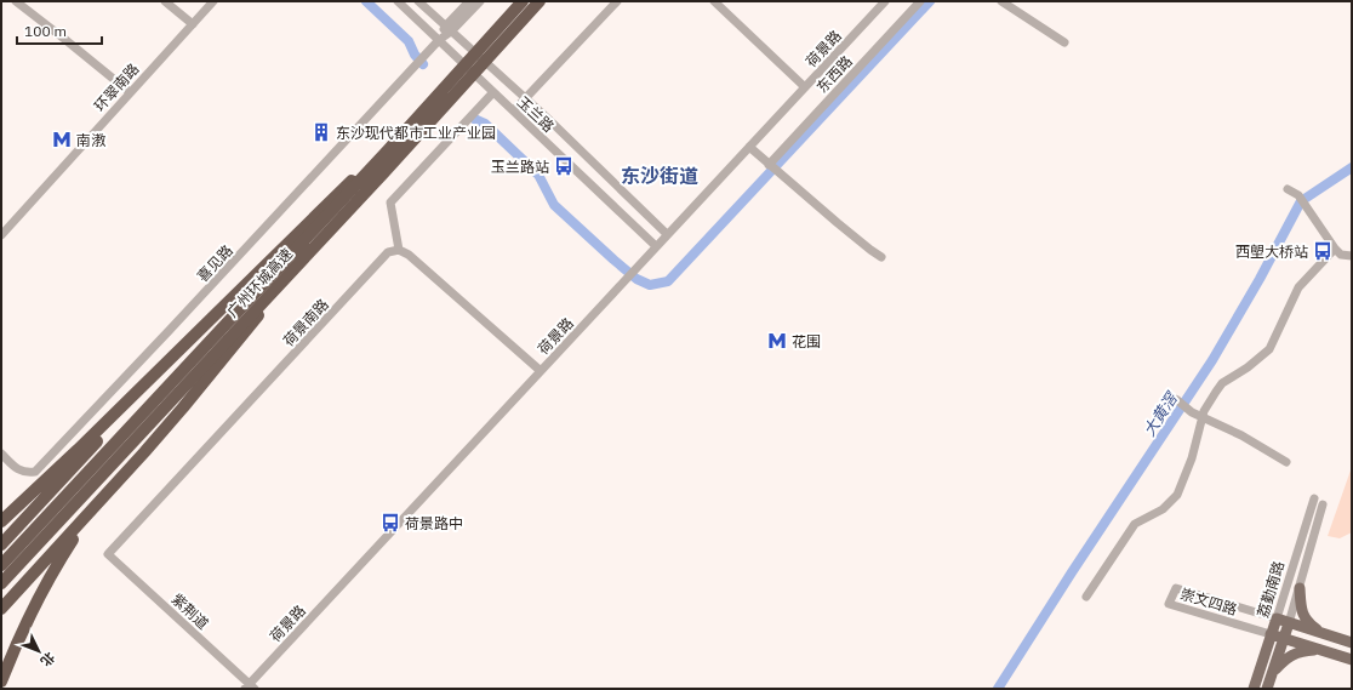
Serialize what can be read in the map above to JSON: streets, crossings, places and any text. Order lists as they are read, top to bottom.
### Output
{
  "streets": {
    "highway": ["广州环城高速"],
    "main road": ["荔勤南路", "崇文四路"],
    "street": [
      "荷景路",
      "东西路",
      "环翠南路",
      "玉兰路",
      "喜见路",
      "荷景南路",
      "紫荆道"
    ]
  },
  "crossings": [
    ["荷景路", "玉兰路"],
    ["荷景路", "紫荆道"],
    ["玉兰路", "喜见路"],
    ["荷景南路", "紫荆道"],
    ["荔勤南路", "崇文四路"]
  ],
  "districts": ["东沙街道"],
  "water": ["大黄滘"],
  "places": {
    "building": ["东沙现代都市工业产业园"],
    "metro station": ["南漖", "花围"],
    "bus stop": ["玉兰路站", "西塱大桥站", "荷景路中"]
  },
  "scale_bar": "100 m",
  "north": "bottom right"
}
